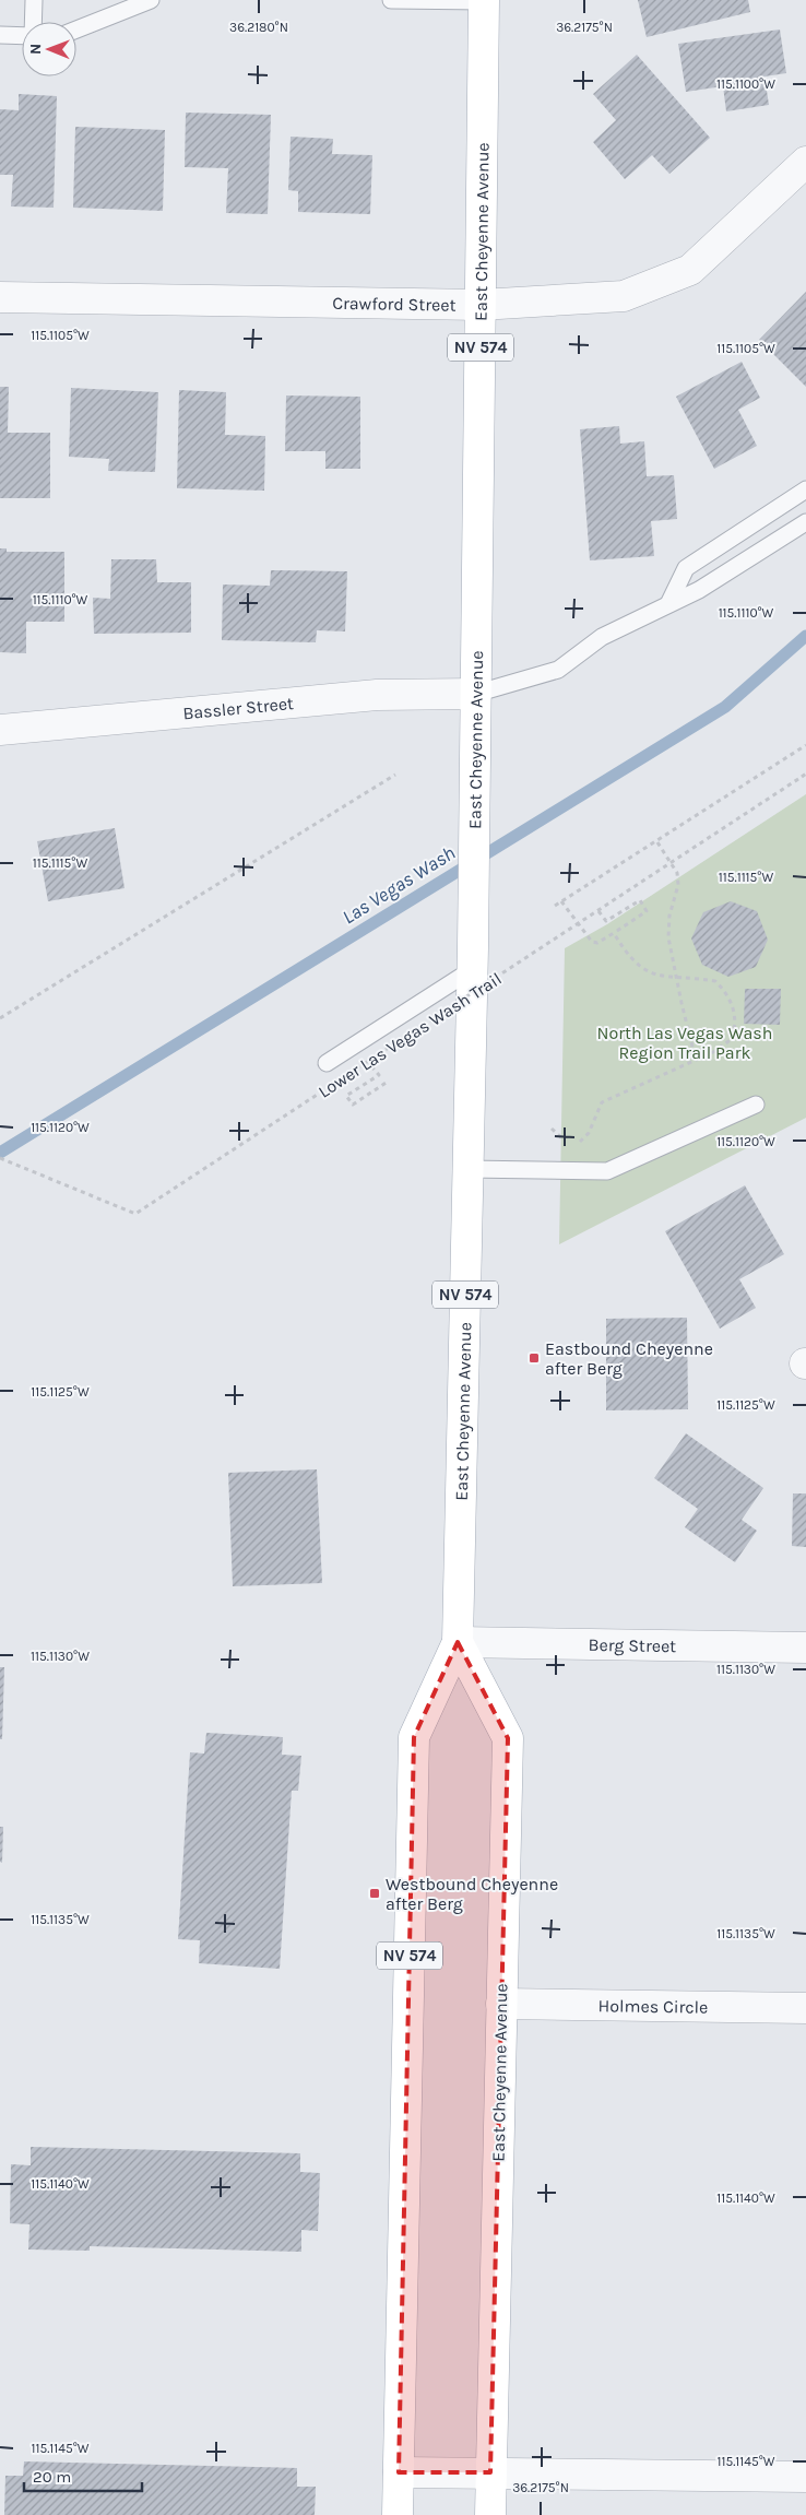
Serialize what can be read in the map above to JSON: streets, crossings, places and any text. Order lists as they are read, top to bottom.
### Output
{
  "streets": {
    "main road": ["East Cheyenne Avenue", "NV 574"],
    "street": [
      "Crawford Street",
      "Bassler Street",
      "Berg Street",
      "Holmes Circle"
    ],
    "path": ["Lower Las Vegas Wash Trail"]
  },
  "crossings": [
    ["East Cheyenne Avenue", "Crawford Street"],
    ["East Cheyenne Avenue", "Bassler Street"],
    ["East Cheyenne Avenue", "Berg Street"],
    ["East Cheyenne Avenue", "Holmes Circle"]
  ],
  "water": ["Las Vegas Wash"],
  "parks": ["North Las Vegas Wash Region Trail Park"],
  "places": {
    "transit": ["Eastbound Cheyenne after Berg", "Westbound Cheyenne after Berg"]
  },
  "scale_bar": "20 m",
  "north": "left",
  "coordinates": [
    "36.2180°N",
    "36.2175°N",
    "115.1100°W",
    "115.1105°W",
    "115.1110°W",
    "115.1115°W",
    "115.1120°W",
    "115.1125°W",
    "115.1130°W",
    "115.1135°W",
    "115.1140°W",
    "115.1145°W"
  ]
}
